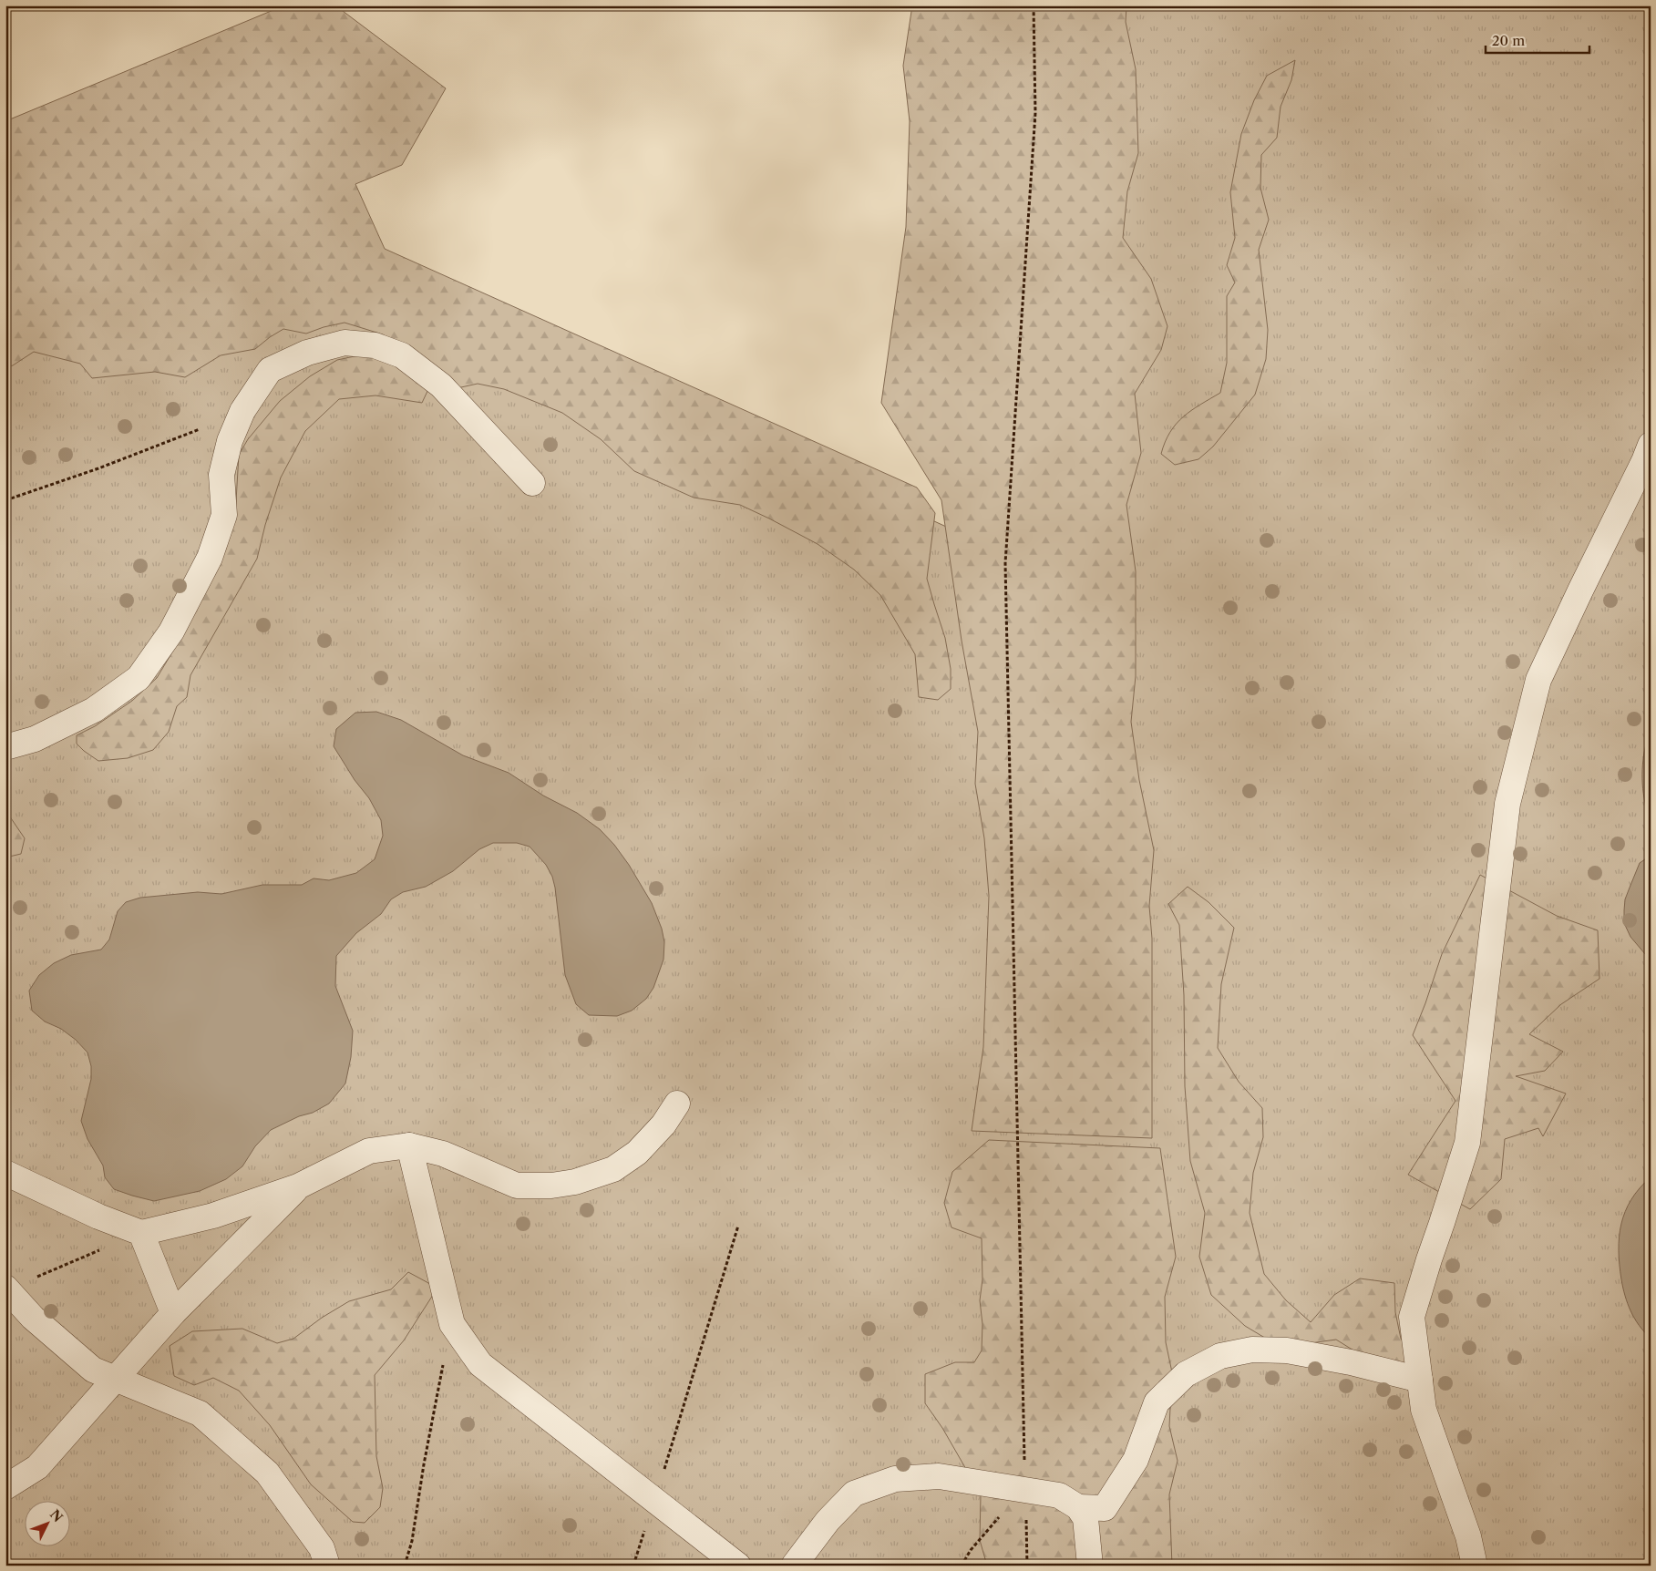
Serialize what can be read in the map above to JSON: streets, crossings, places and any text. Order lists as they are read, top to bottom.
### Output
{
  "scale_bar": "20 m",
  "north": "top right"
}
